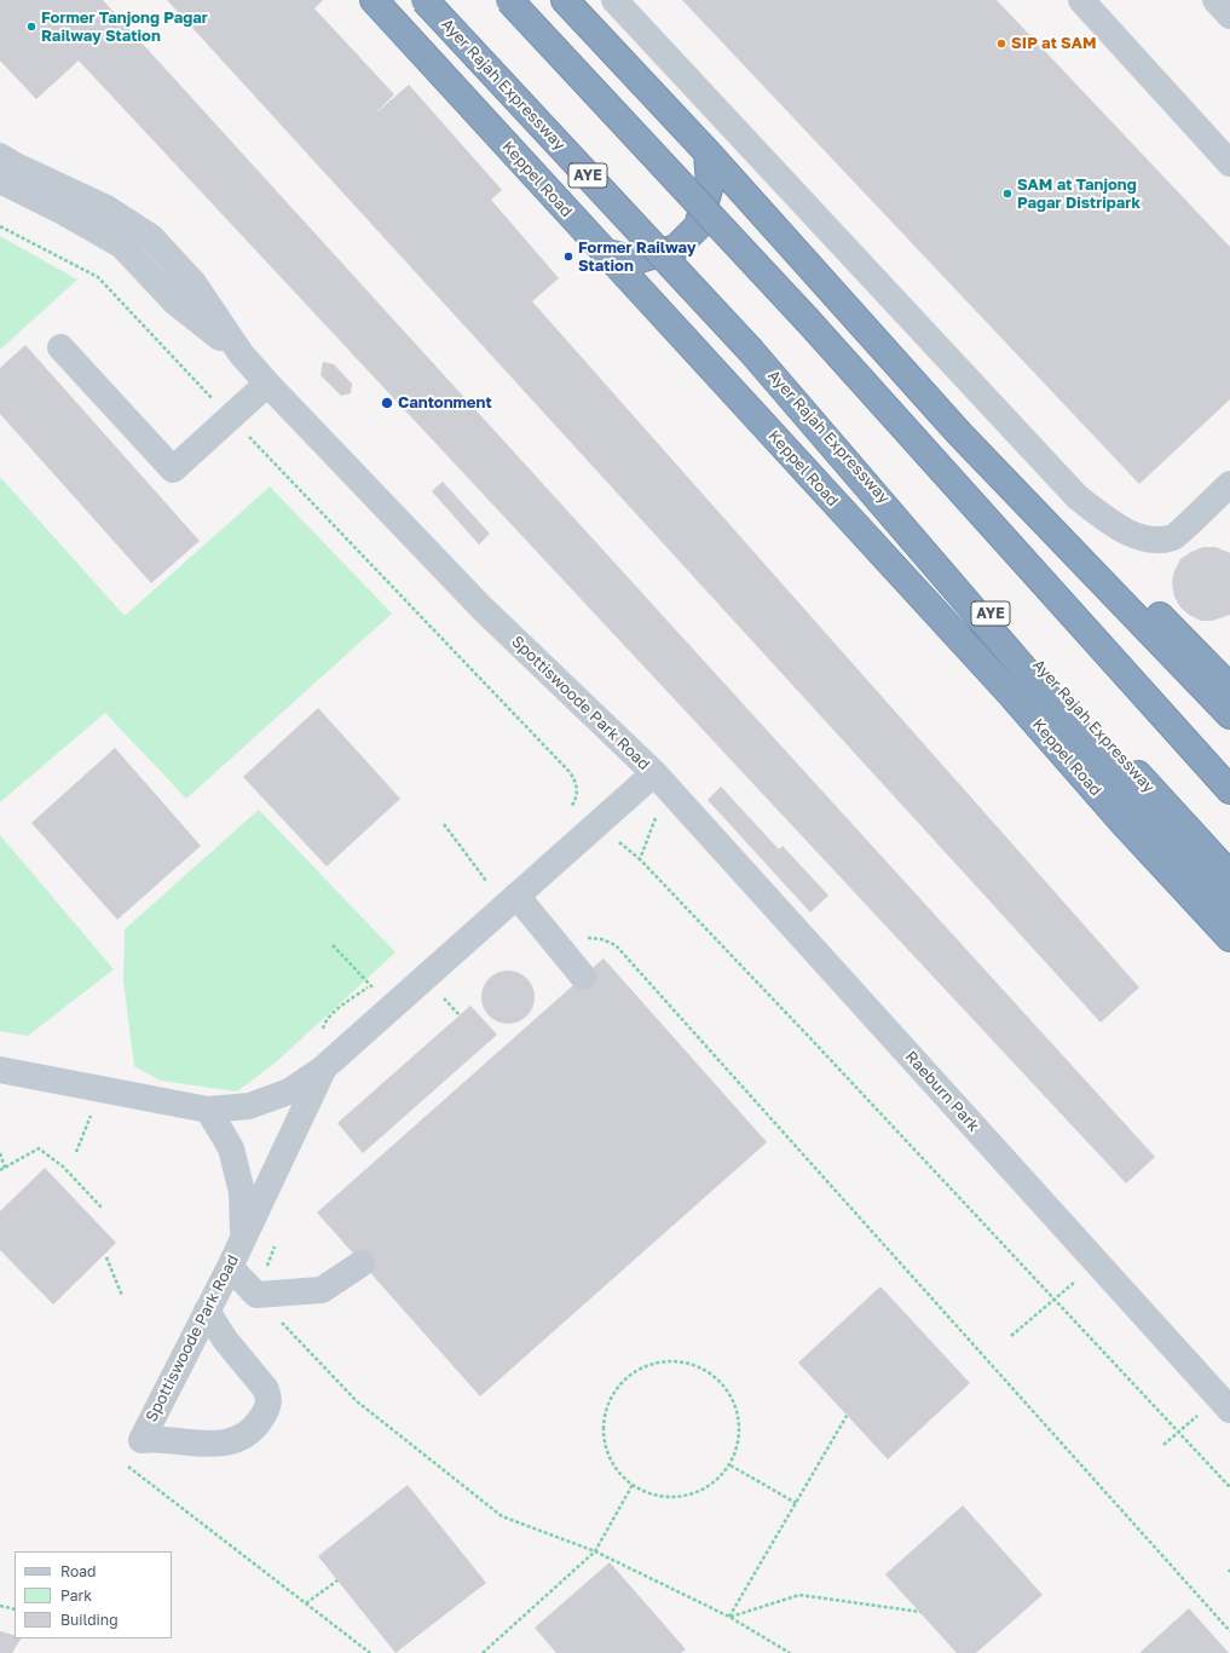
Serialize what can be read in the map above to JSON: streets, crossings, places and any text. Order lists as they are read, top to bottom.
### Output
{
  "streets": {
    "highway": ["Ayer Rajah Expressway", "AYE", "Keppel Road"],
    "street": ["Spottiswoode Park Road", "Raeburn Park"]
  },
  "crossings": [
    ["Spottiswoode Park Road", "Raeburn Park"]
  ],
  "places": [
    "Former Tanjong Pagar Railway Station",
    "SIP at SAM",
    "SAM at Tanjong Pagar Distripark",
    "Former Railway Station",
    "Cantonment"
  ],
  "legend": ["Road", "Park", "Building"]
}
